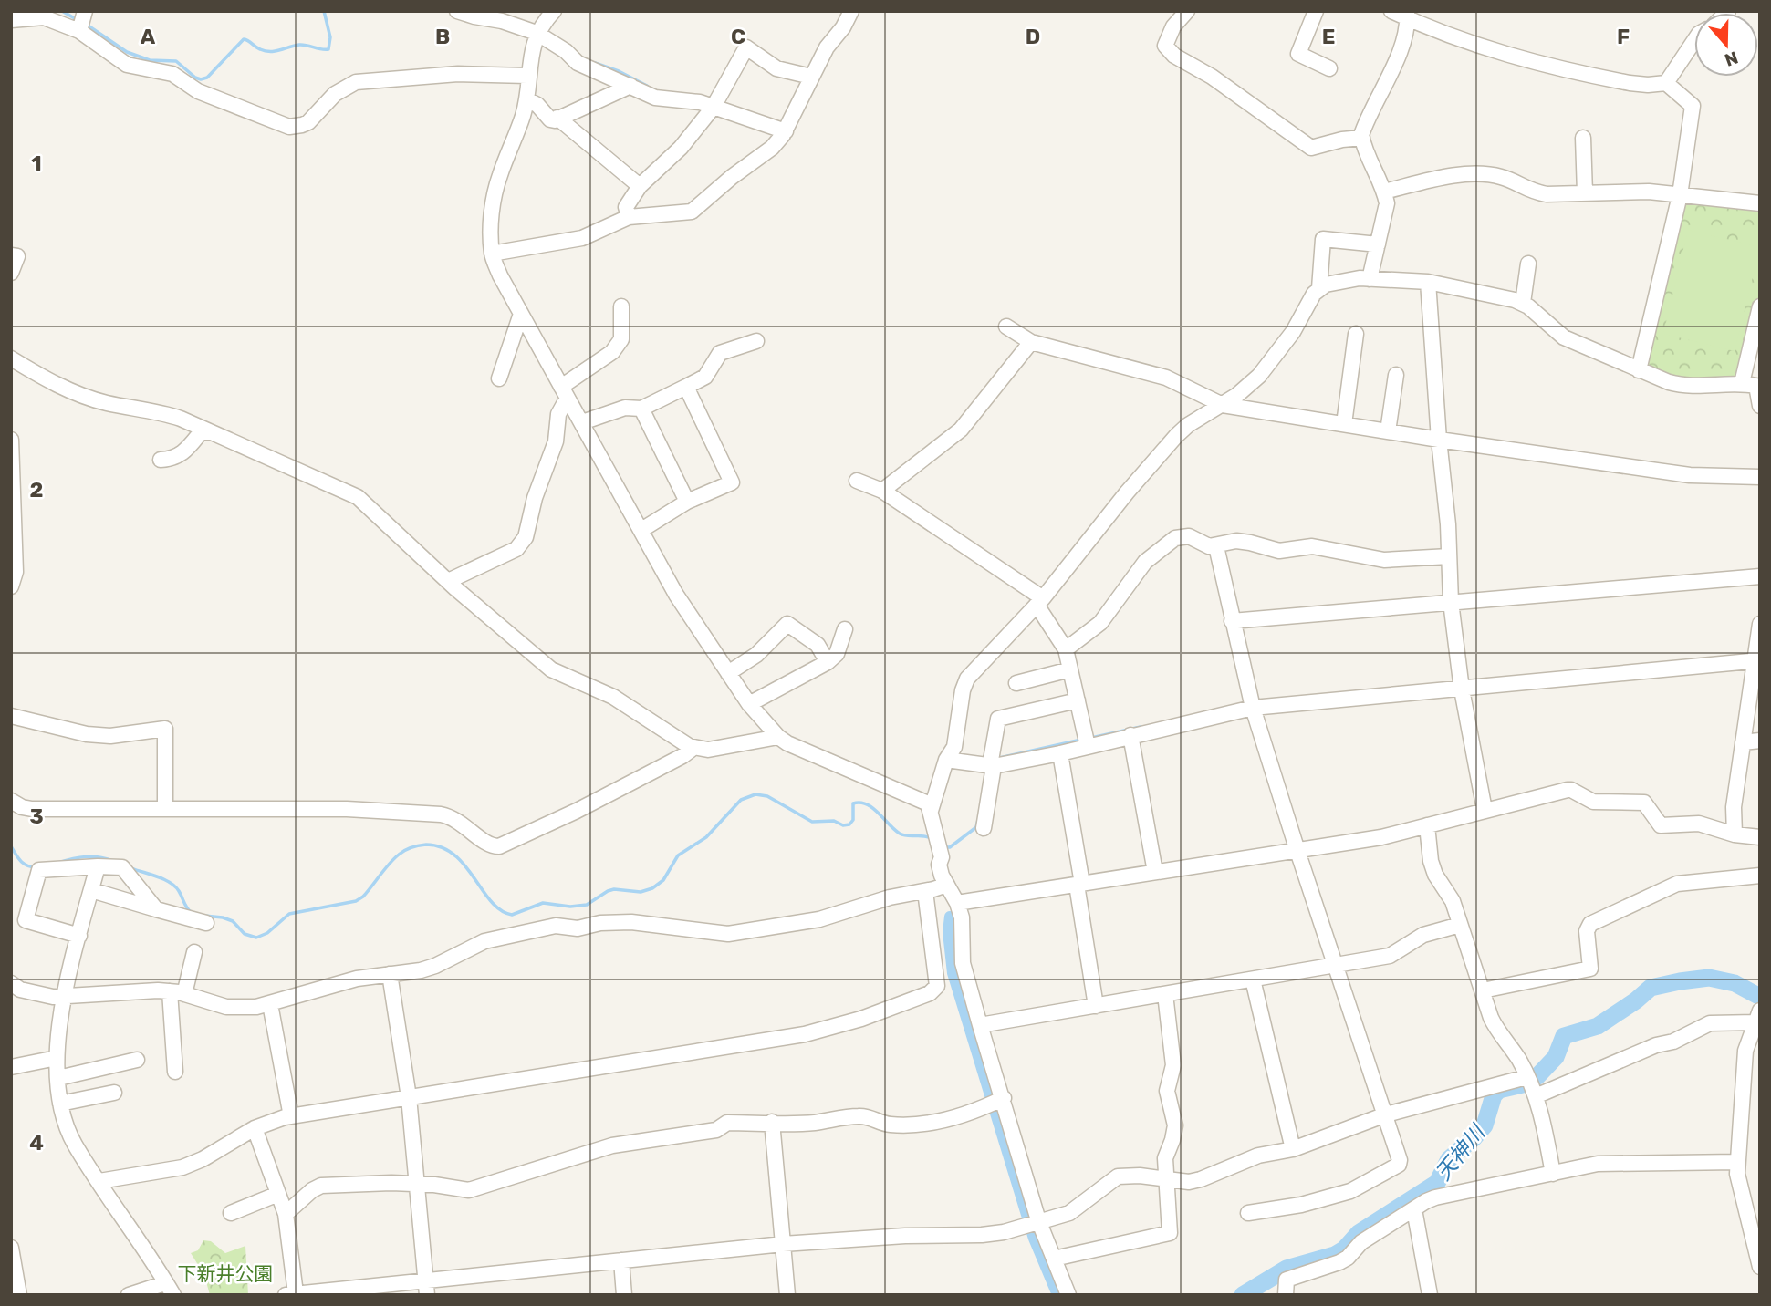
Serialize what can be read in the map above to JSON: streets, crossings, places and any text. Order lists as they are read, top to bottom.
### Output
{
  "water": ["天神川"],
  "parks": ["下新井公園"],
  "north": "bottom",
  "grid": {
    "columns": [
      "A",
      "B",
      "C",
      "D",
      "E",
      "F"
    ],
    "rows": [
      "1",
      "2",
      "3",
      "4"
    ]
  }
}
